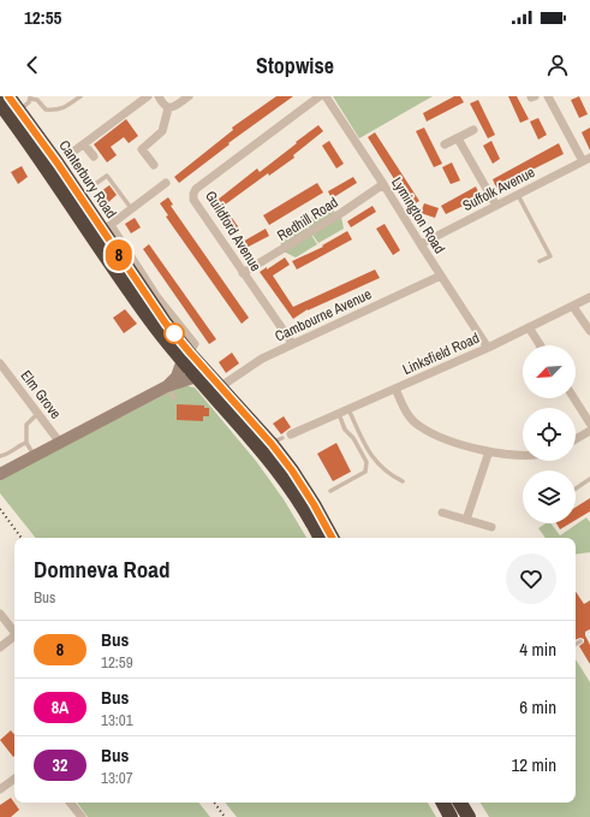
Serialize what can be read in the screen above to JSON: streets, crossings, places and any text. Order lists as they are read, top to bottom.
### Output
{
  "streets": {
    "highway": ["Canterbury Road"],
    "street": [
      "Suffolk Avenue",
      "Lymington Road",
      "Redhill Road",
      "Guildford Avenue",
      "Cambourne Avenue",
      "Linksfield Road",
      "Elm Grove"
    ]
  },
  "crossings": [
    ["Canterbury Road", "Cambourne Avenue"],
    ["Canterbury Road", "Linksfield Road"],
    ["Suffolk Avenue", "Lymington Road"],
    ["Lymington Road", "Redhill Road"],
    ["Lymington Road", "Cambourne Avenue"],
    ["Lymington Road", "Linksfield Road"],
    ["Redhill Road", "Guildford Avenue"],
    ["Guildford Avenue", "Cambourne Avenue"]
  ],
  "lines": ["bus line 8"],
  "north": "bottom left",
  "page": {
    "status": "12:55",
    "header": "Stopwise",
    "on_map": "8",
    "heading": ["Domneva Road", "Bus"],
    "list": [
      {
        "mark": "8",
        "name": "Bus",
        "note": "12:59",
        "value": "4 min"
      },
      {
        "mark": "8A",
        "name": "Bus",
        "note": "13:01",
        "value": "6 min"
      },
      {
        "mark": "32",
        "name": "Bus",
        "note": "13:07",
        "value": "12 min"
      }
    ]
  }
}
